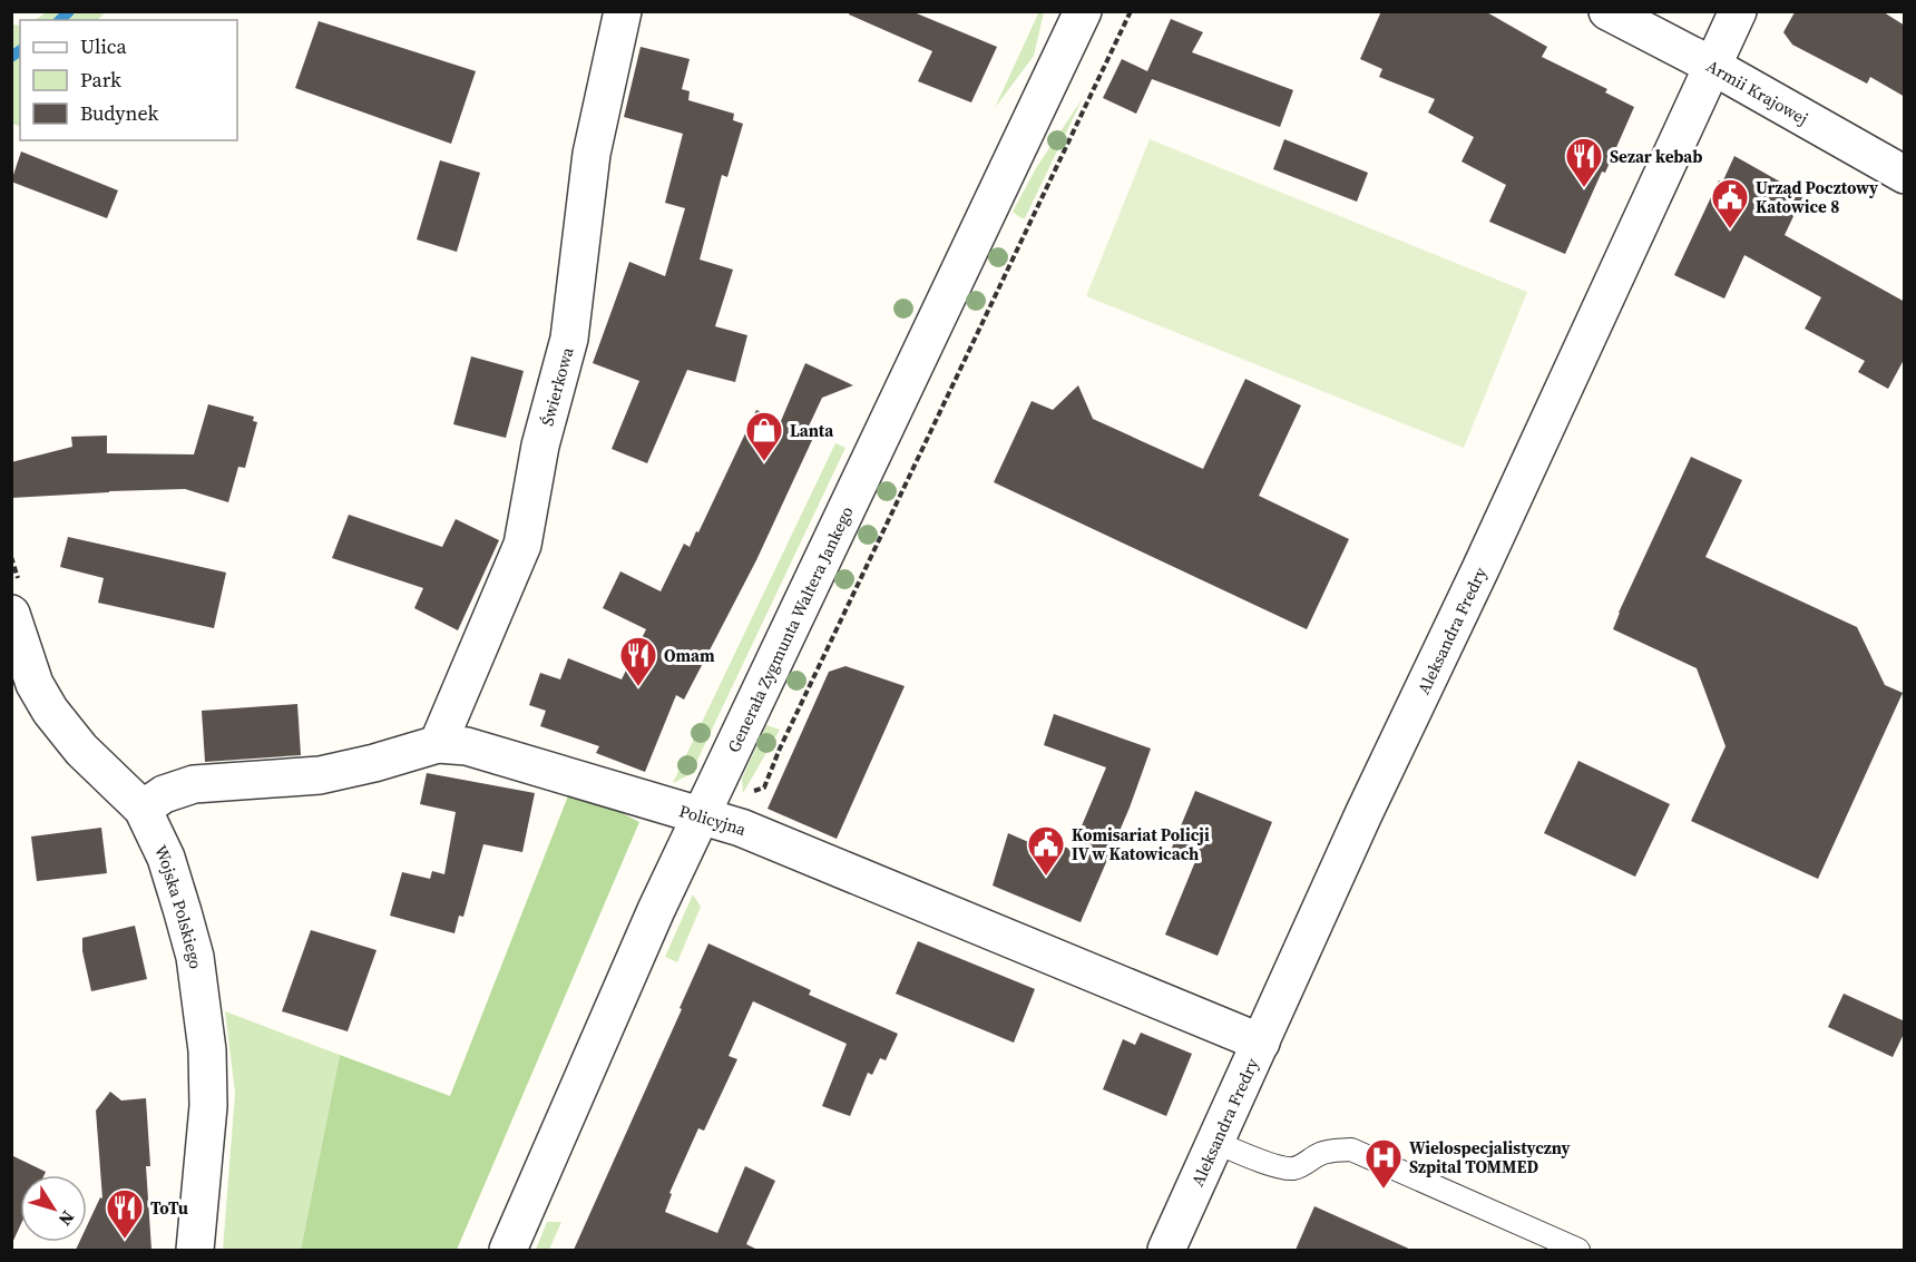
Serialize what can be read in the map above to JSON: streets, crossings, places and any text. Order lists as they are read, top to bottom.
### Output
{
  "streets": {
    "street": [
      "Armii Krajowej",
      "Świerkowa",
      "Generała Zygmunta Waltera Jankego",
      "Aleksandra Fredry",
      "Policyjna",
      "Wojska Polskiego"
    ]
  },
  "crossings": [
    ["Armii Krajowej", "Aleksandra Fredry"],
    ["Świerkowa", "Policyjna"],
    ["Generała Zygmunta Waltera Jankego", "Policyjna"],
    ["Aleksandra Fredry", "Policyjna"],
    ["Policyjna", "Wojska Polskiego"]
  ],
  "places": {
    "restaurant": ["Sezar kebab", "Omam", "ToTu"],
    "public building": ["Urząd Pocztowy Katowice 8", "Komisariat Policji IV w Katowicach"],
    "shop": ["Lanta"],
    "hospital": ["Wielospecjalistyczny Szpital TOMMED"]
  },
  "legend": ["Ulica", "Park", "Budynek"],
  "north": "bottom right"
}
